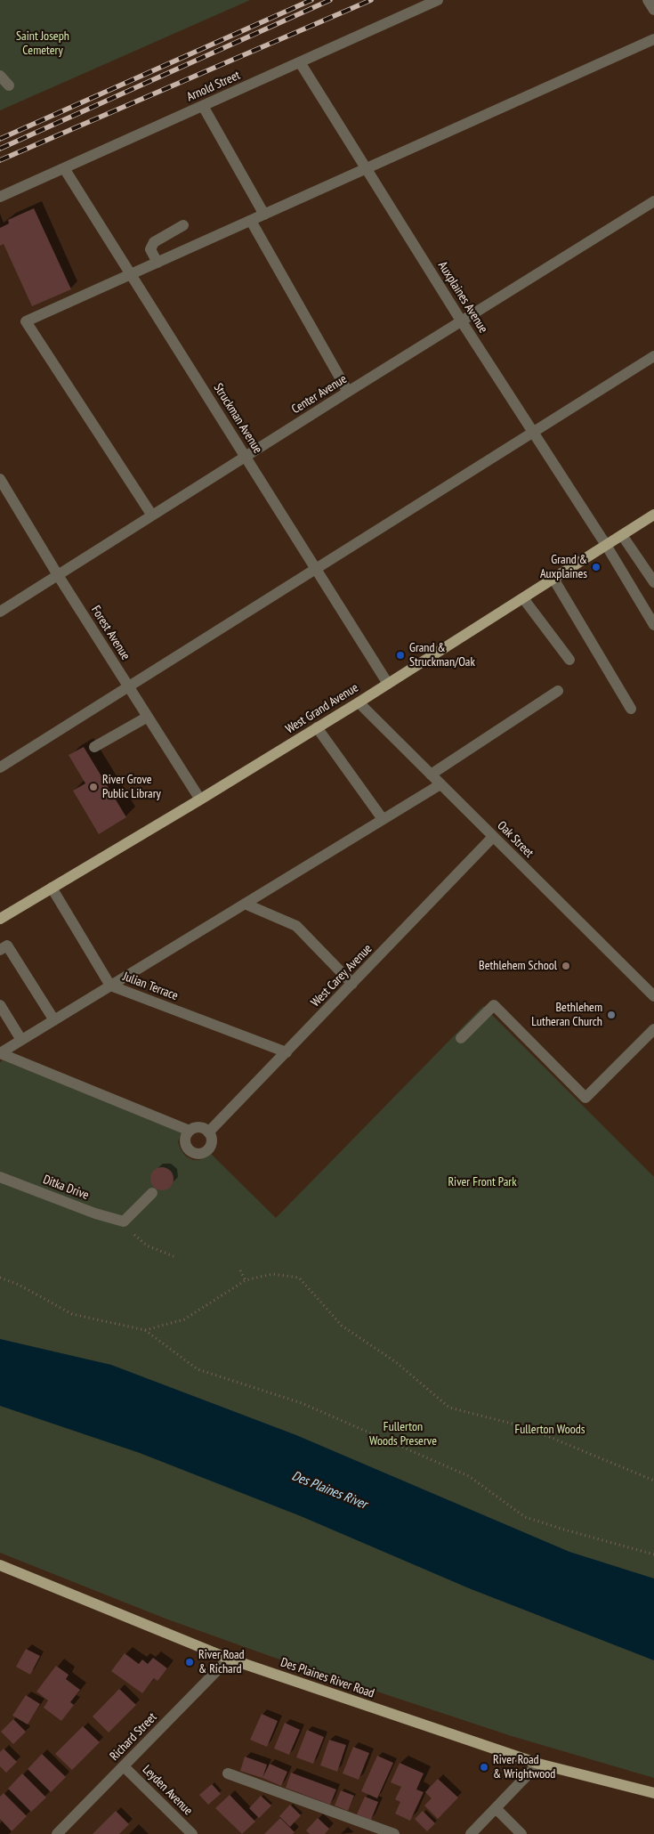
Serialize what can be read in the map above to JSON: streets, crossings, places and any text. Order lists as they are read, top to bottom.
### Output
{
  "streets": {
    "main road": ["West Grand Avenue", "Des Plaines River Road"],
    "street": [
      "Arnold Street",
      "Auxplaines Avenue",
      "Center Avenue",
      "Struckman Avenue",
      "Forest Avenue",
      "Oak Street",
      "West Carey Avenue",
      "Julian Terrace",
      "Ditka Drive",
      "Richard Street",
      "Leyden Avenue"
    ]
  },
  "crossings": [
    ["Arnold Street", "Auxplaines Avenue"],
    ["Arnold Street", "Struckman Avenue"],
    ["Auxplaines Avenue", "Center Avenue"],
    ["Auxplaines Avenue", "West Grand Avenue"],
    ["Center Avenue", "Struckman Avenue"],
    ["Center Avenue", "Forest Avenue"],
    ["Struckman Avenue", "West Grand Avenue"],
    ["Forest Avenue", "West Grand Avenue"],
    ["West Grand Avenue", "Oak Street"],
    ["West Grand Avenue", "Julian Terrace"],
    ["Oak Street", "West Carey Avenue"],
    ["West Carey Avenue", "Julian Terrace"],
    ["Des Plaines River Road", "Richard Street"],
    ["Richard Street", "Leyden Avenue"]
  ],
  "water": ["Des Plaines River"],
  "parks": [
    "Saint Joseph Cemetery",
    "River Front Park",
    "Fullerton Woods Preserve",
    "Fullerton Woods"
  ],
  "places": [
    "Grand & Auxplaines",
    "Grand & Struckman/Oak",
    "River Grove Public Library",
    "Bethlehem School",
    "Bethlehem Lutheran Church",
    "River Road & Richard",
    "River Road & Wrightwood"
  ]
}
